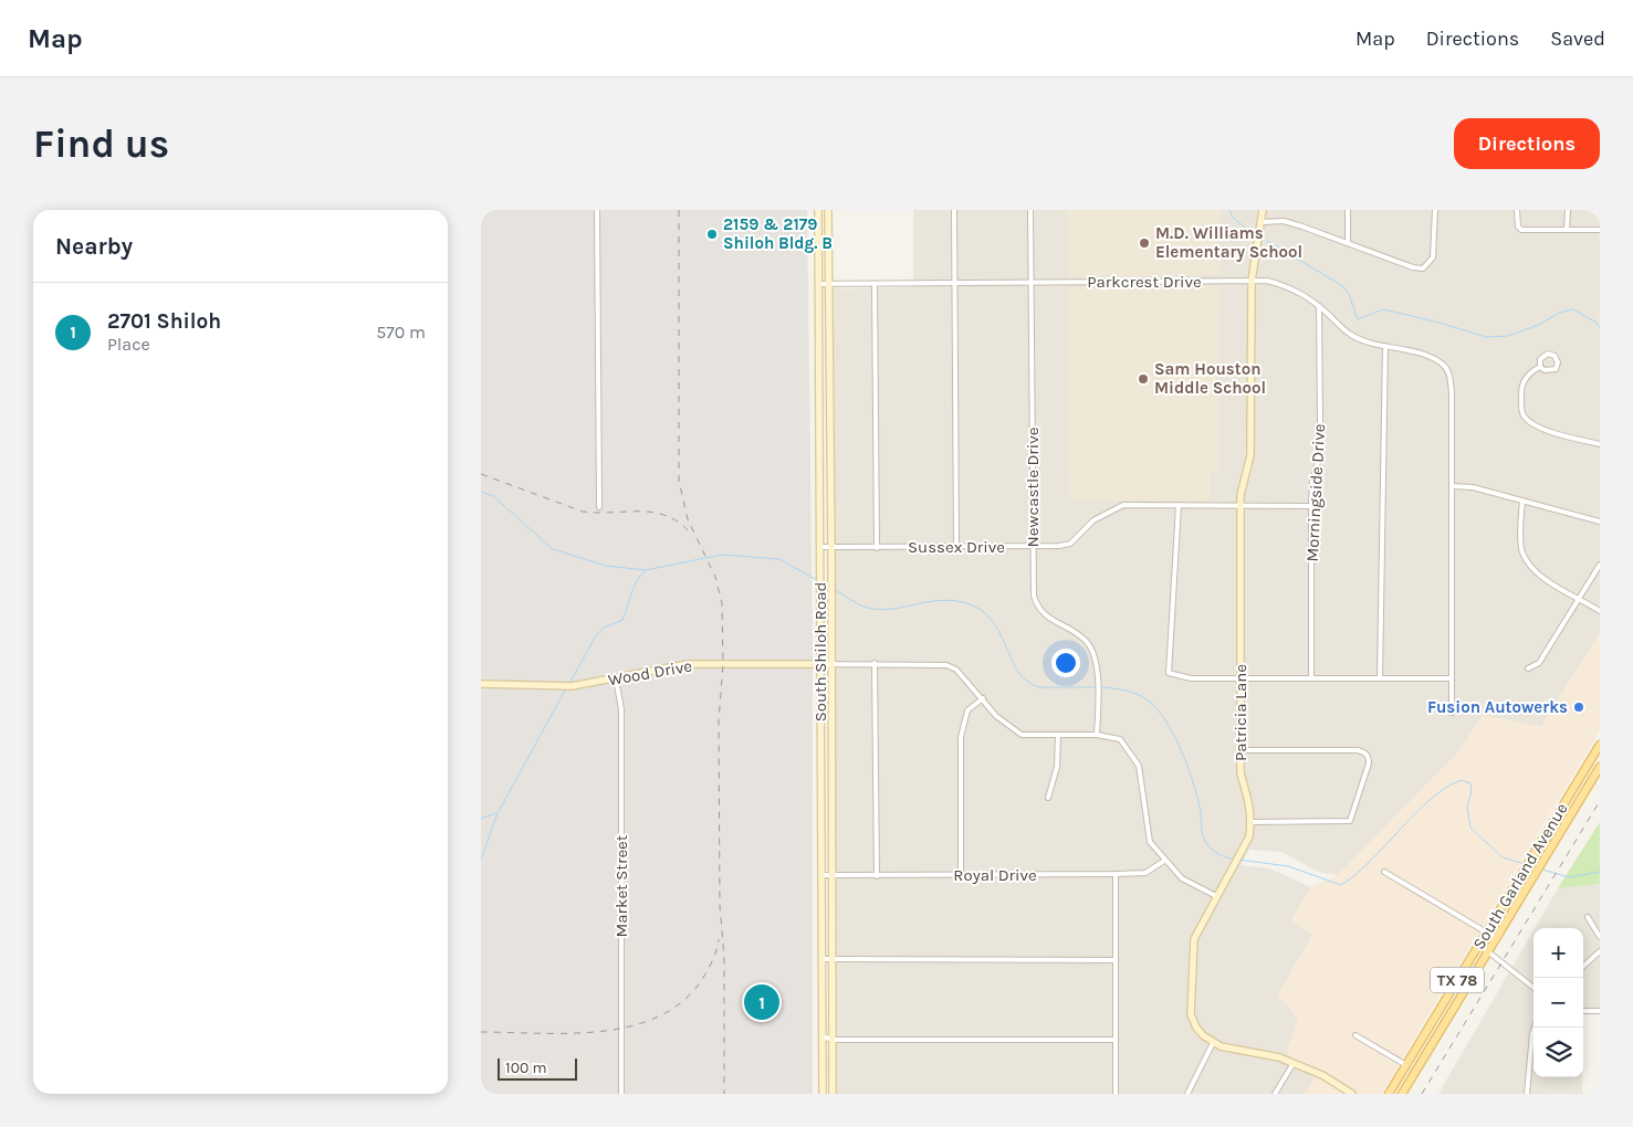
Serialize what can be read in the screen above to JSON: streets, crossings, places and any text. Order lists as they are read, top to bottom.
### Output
{
  "streets": {
    "main road": [
      "South Shiloh Road",
      "Wood Drive",
      "Patricia Lane",
      "South Garland Avenue",
      "TX 78"
    ],
    "street": [
      "Parkcrest Drive",
      "Newcastle Drive",
      "Morningside Drive",
      "Sussex Drive",
      "Royal Drive",
      "Market Street"
    ]
  },
  "crossings": [
    ["Parkcrest Drive", "Newcastle Drive"],
    ["Parkcrest Drive", "Morningside Drive"],
    ["Parkcrest Drive", "South Shiloh Road"],
    ["Parkcrest Drive", "Patricia Lane"],
    ["Newcastle Drive", "Sussex Drive"],
    ["Morningside Drive", "Sussex Drive"],
    ["Sussex Drive", "South Shiloh Road"],
    ["Sussex Drive", "Patricia Lane"],
    ["South Shiloh Road", "Wood Drive"],
    ["South Shiloh Road", "Royal Drive"],
    ["Wood Drive", "Market Street"]
  ],
  "places": [
    "2159 & 2179 Shiloh Bldg. B",
    "M.D. Williams Elementary School",
    "Sam Houston Middle School",
    "Fusion Autowerks"
  ],
  "scale_bar": "100 m",
  "page": {
    "header": "Map",
    "nav": ["Map", "Directions", "Saved"],
    "buttons": "Directions",
    "title": "Find us",
    "heading": "Nearby",
    "list": [
      {
        "mark": "1",
        "name": "2701 Shiloh",
        "note": "Place",
        "value": "570 m"
      }
    ],
    "map_buttons": ["+", "−"],
    "pins": "1",
    "scale": "100 m"
  }
}
